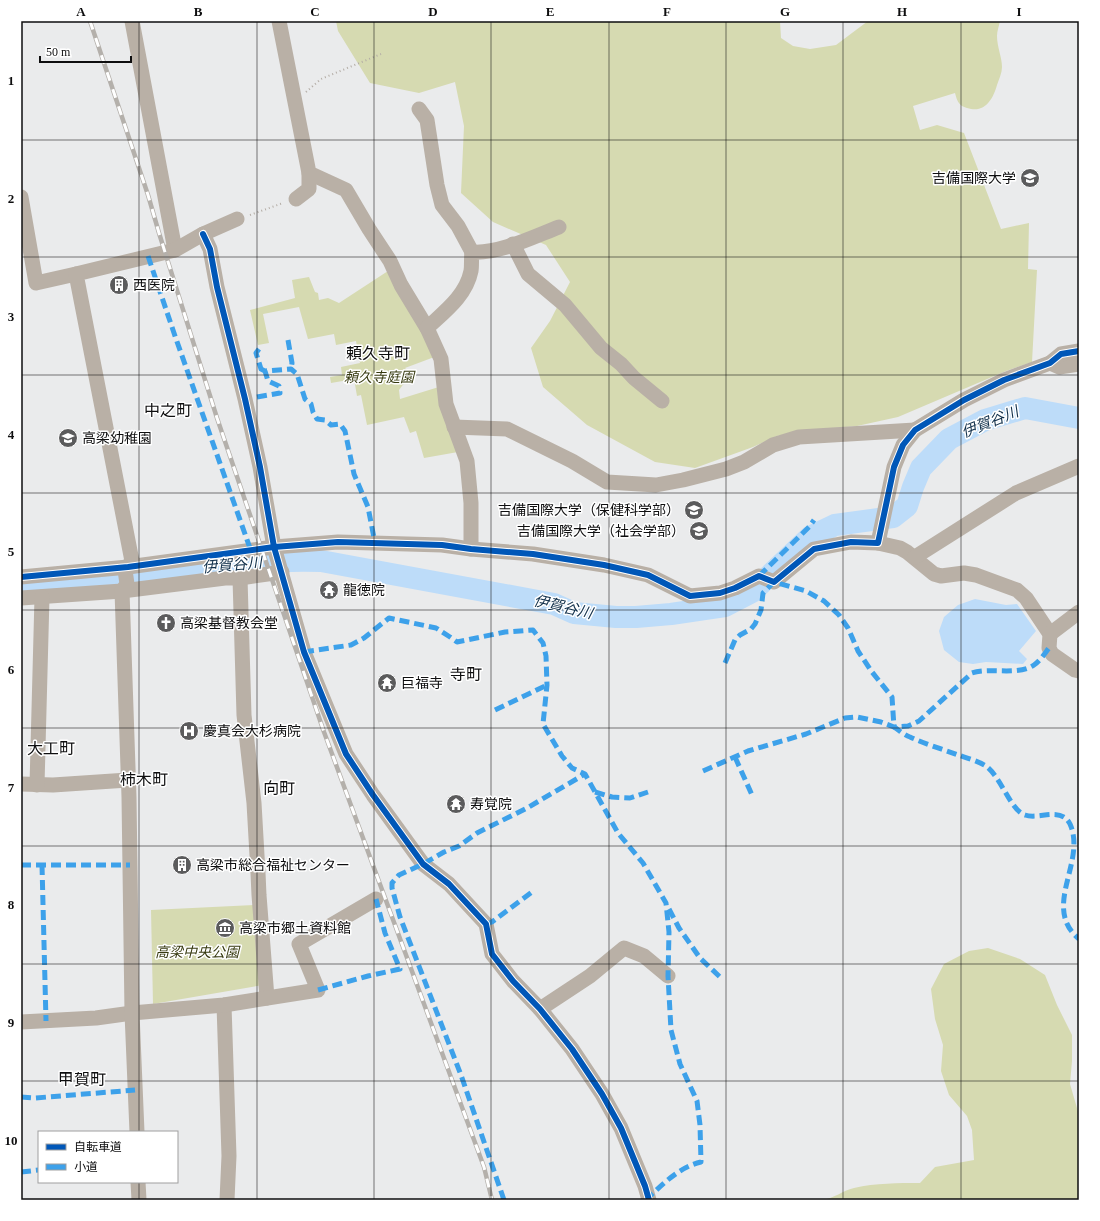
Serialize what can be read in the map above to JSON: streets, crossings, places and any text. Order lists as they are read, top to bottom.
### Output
{
  "districts": [
    "頼久寺町",
    "中之町",
    "寺町",
    "大工町",
    "柿木町",
    "向町",
    "甲賀町"
  ],
  "water": ["伊賀谷川"],
  "parks": ["頼久寺庭園", "高梁中央公園"],
  "places": {
    "school or university": [
      "吉備国際大学",
      "高梁幼稚園",
      "吉備国際大学（保健科学部）",
      "吉備国際大学（社会学部）"
    ],
    "building": ["西医院", "高梁市総合福祉センター"],
    "temple": ["龍徳院", "巨福寺", "寿覚院"],
    "church": ["高梁基督教会堂"],
    "hospital": ["慶真会大杉病院"],
    "museum": ["高梁市郷土資料館"]
  },
  "legend": ["自転車道", "小道"],
  "scale_bar": "50 m",
  "grid": {
    "columns": [
      "A",
      "B",
      "C",
      "D",
      "E",
      "F",
      "G",
      "H",
      "I"
    ],
    "rows": [
      "1",
      "2",
      "3",
      "4",
      "5",
      "6",
      "7",
      "8",
      "9",
      "10"
    ]
  }
}
